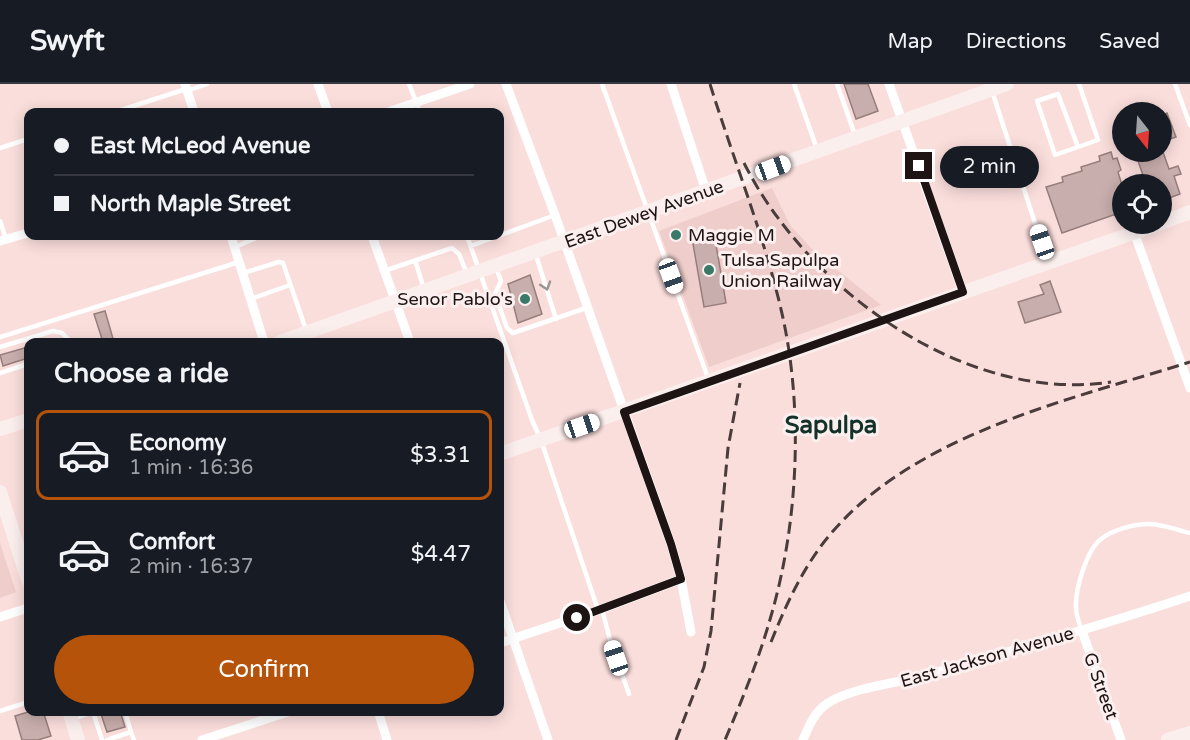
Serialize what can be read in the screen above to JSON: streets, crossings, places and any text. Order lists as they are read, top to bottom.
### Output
{
  "streets": {
    "main road": ["East Dewey Avenue"],
    "street": ["East Jackson Avenue", "G Street"]
  },
  "crossings": [
    ["East Jackson Avenue", "G Street"]
  ],
  "districts": ["Sapulpa"],
  "places": ["Maggie M", "Tulsa Sapulpa Union Railway", "Senor Pablo's"],
  "north": "bottom",
  "page": {
    "header": "Swyft",
    "nav": ["Map", "Directions", "Saved"],
    "banner": ["East McLeod Avenue", "North Maple Street"],
    "bubble": "2 min",
    "heading": "Choose a ride",
    "list": [
      {
        "name": "Economy",
        "note": "1 min · 16:36",
        "value": "$3.31"
      },
      {
        "name": "Comfort",
        "note": "2 min · 16:37",
        "value": "$4.47"
      }
    ],
    "buttons": "Confirm"
  }
}
